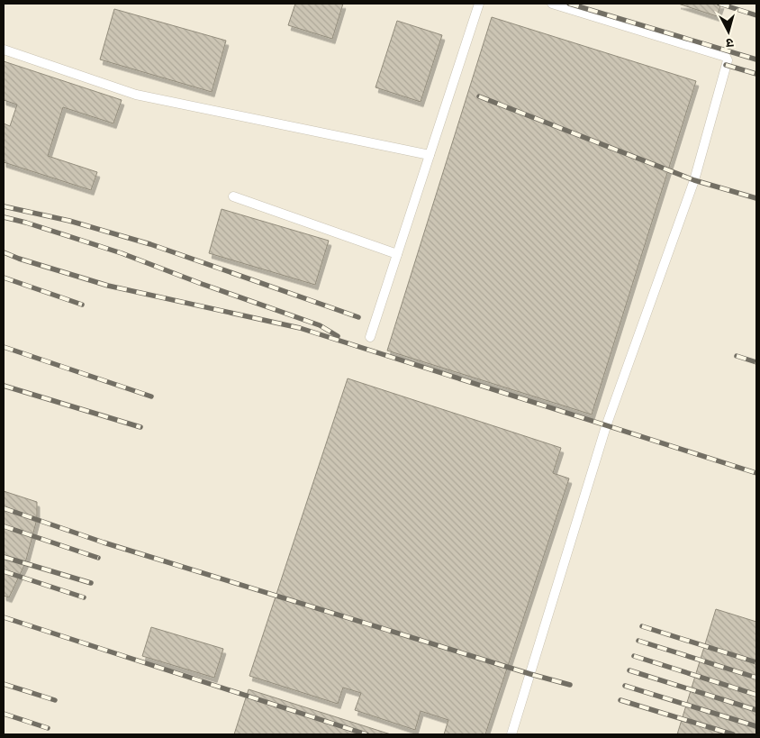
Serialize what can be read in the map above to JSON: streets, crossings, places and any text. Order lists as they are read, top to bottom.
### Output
{
  "north": "bottom"
}
